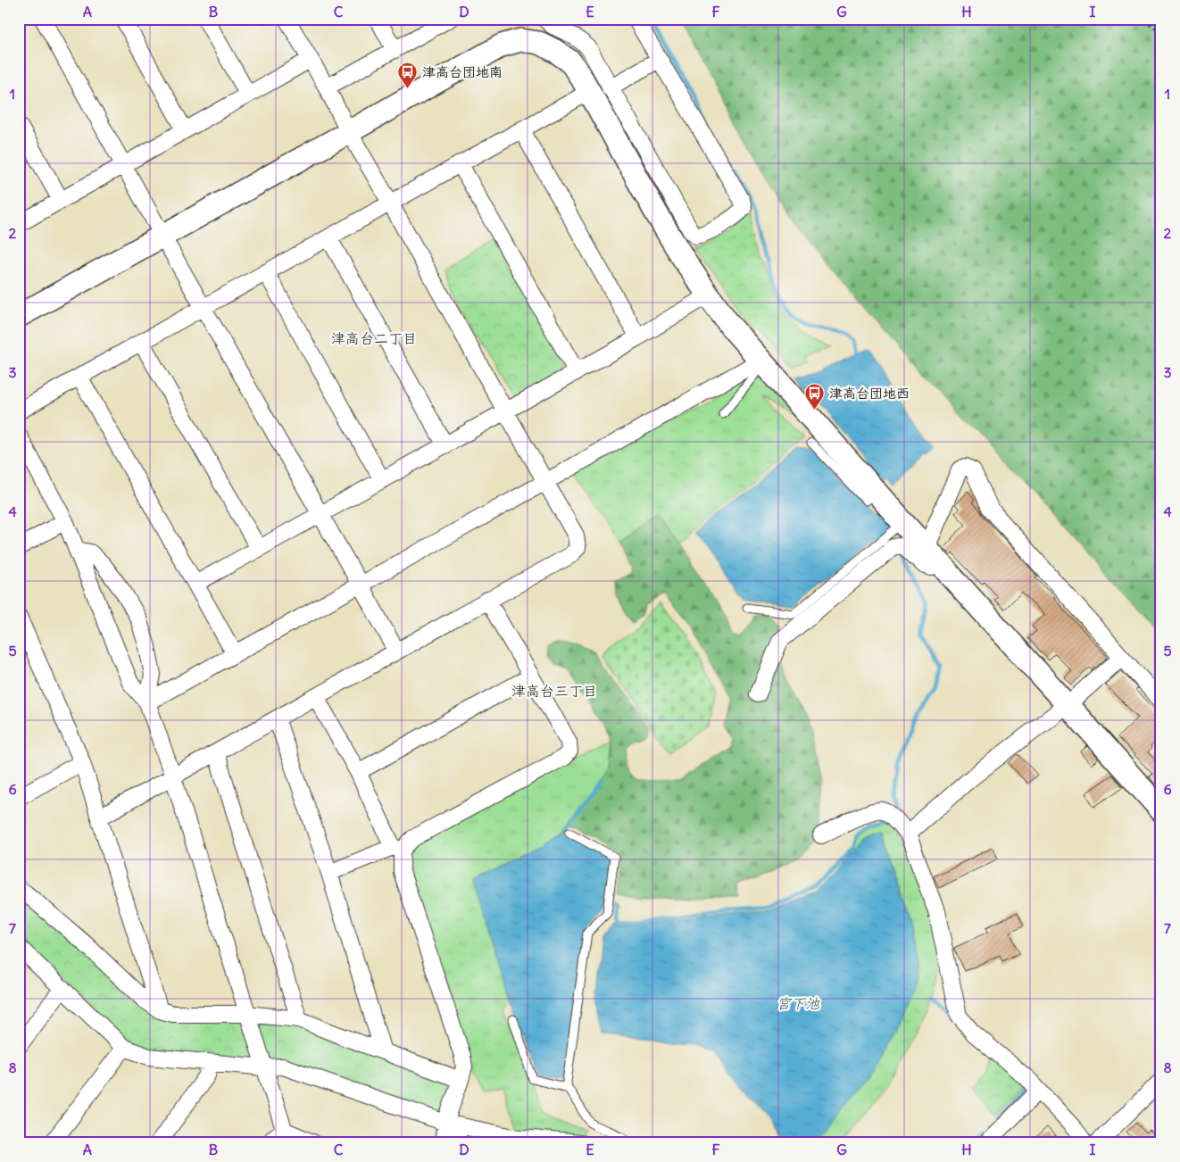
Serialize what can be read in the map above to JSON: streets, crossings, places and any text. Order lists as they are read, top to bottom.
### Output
{
  "districts": ["津高台二丁目", "津高台三丁目"],
  "water": ["宮下池"],
  "places": {
    "bus stop": ["津高台団地南", "津高台団地西"]
  },
  "grid": {
    "columns": [
      "A",
      "B",
      "C",
      "D",
      "E",
      "F",
      "G",
      "H",
      "I"
    ],
    "rows": [
      "1",
      "2",
      "3",
      "4",
      "5",
      "6",
      "7",
      "8"
    ]
  }
}
